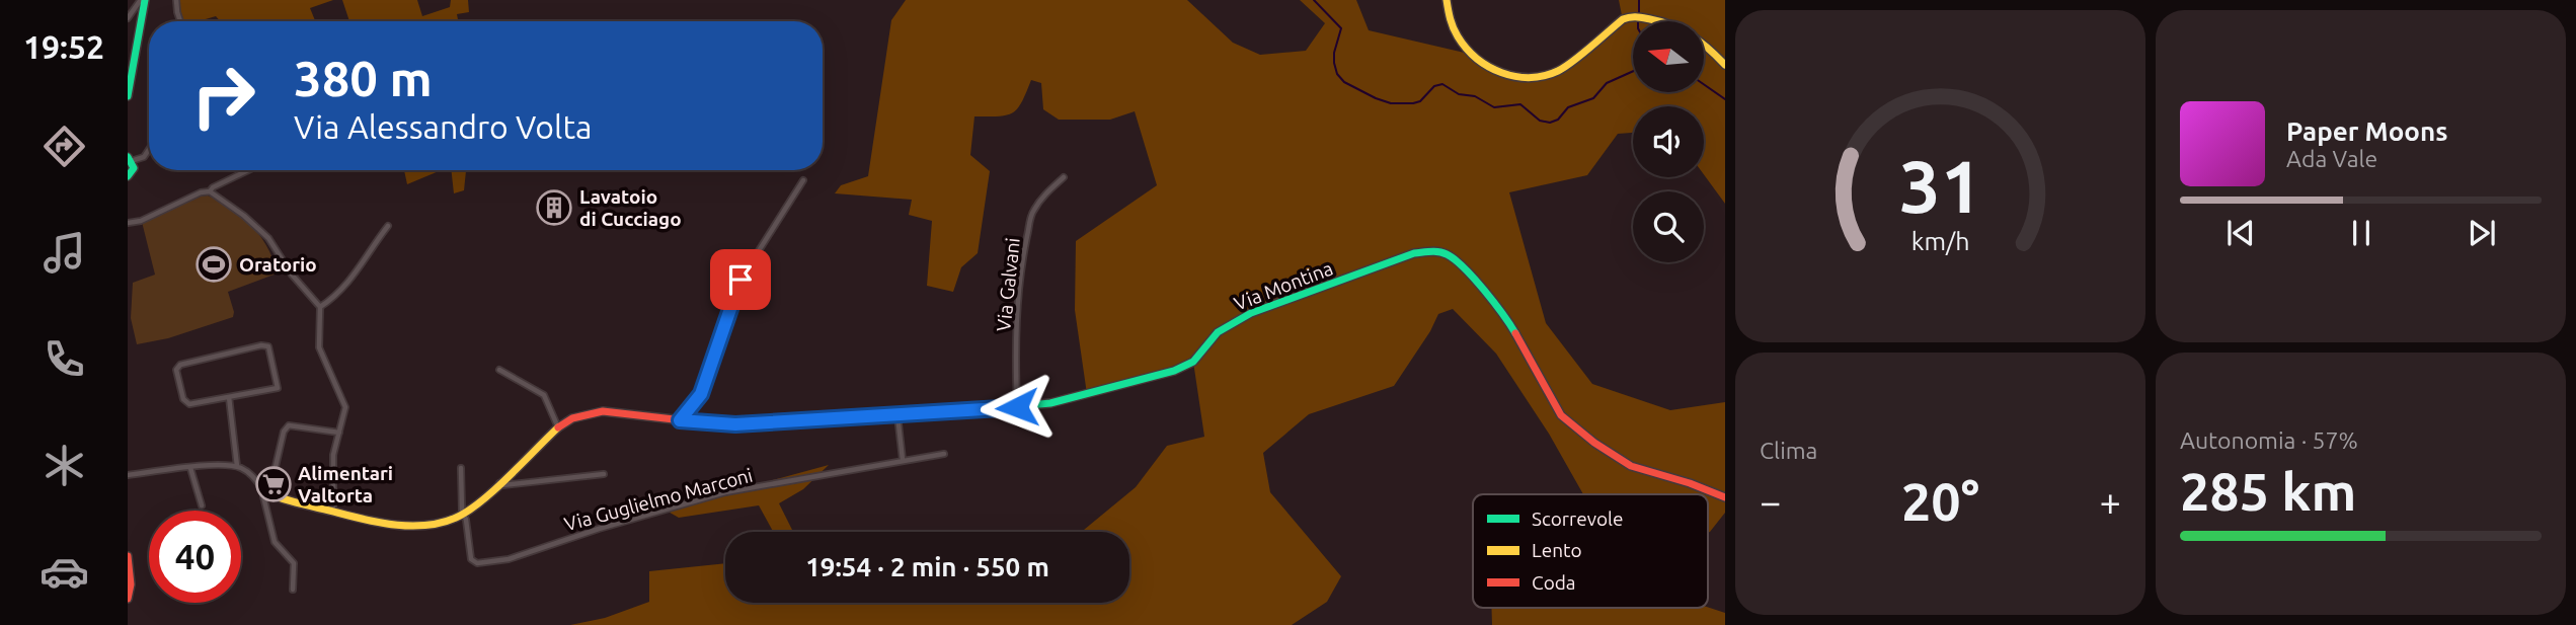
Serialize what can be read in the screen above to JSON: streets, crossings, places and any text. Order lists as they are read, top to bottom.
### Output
{
  "streets": {
    "street": ["Via Galvani", "Via Montina", "Via Guglielmo Marconi"]
  },
  "crossings": [
    ["Via Galvani", "Via Montina"],
    ["Via Montina", "Via Guglielmo Marconi"]
  ],
  "places": {
    "building": ["Lavatoio di Cucciago"],
    "sports": ["Oratorio"],
    "supermarket": ["Alimentari Valtorta"]
  },
  "legend": ["Scorrevole", "Lento", "Coda"],
  "north": "left",
  "page": {
    "tabs": "19:52",
    "turn": ["380 m", "Via Alessandro Volta"],
    "song": ["Paper Moons", "Ada Vale"],
    "tile": [
      "Clima",
      ["Autonomia · 57%", "285 km"]
    ],
    "heat": ["−", "20°", "+"],
    "limit": "40",
    "trip": "19:54 · 2 min · 550 m",
    "gauge": ["31", "km/h"]
  }
}
